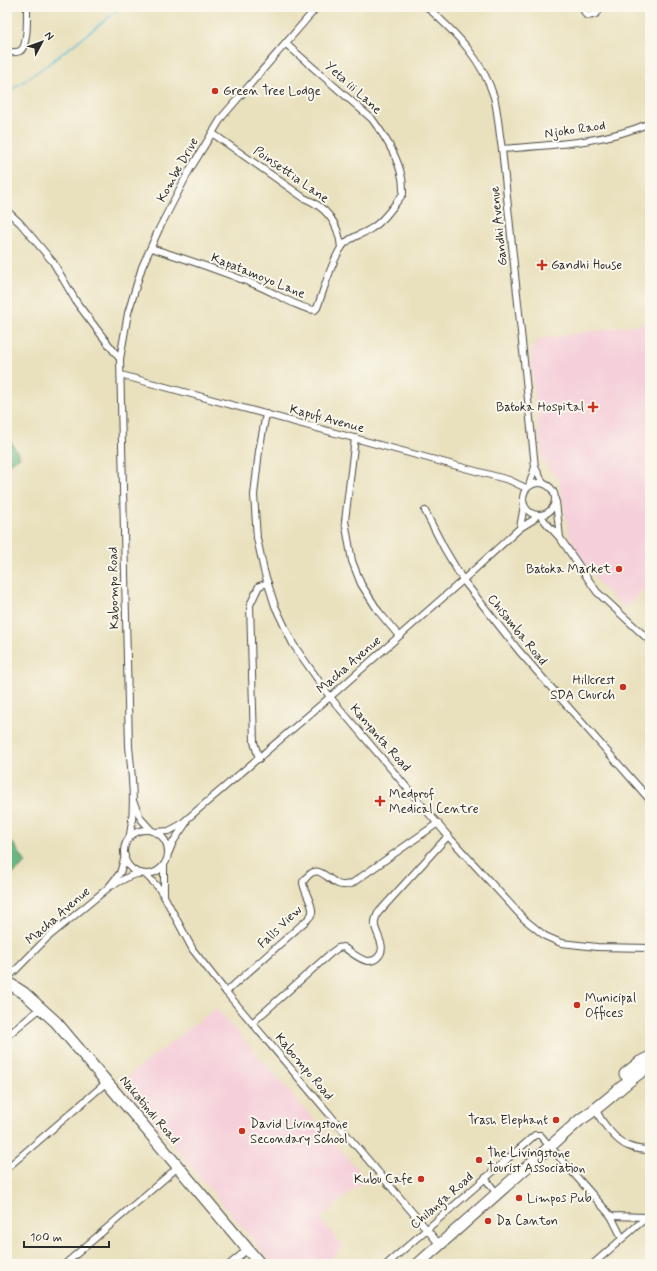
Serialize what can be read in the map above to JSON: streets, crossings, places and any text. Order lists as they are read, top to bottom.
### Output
{
  "streets": {
    "highway": ["Nakatindi Road"],
    "street": [
      "Yeta iii Lane",
      "Njoko Raod",
      "Kombe Drive",
      "Poinsettia Lane",
      "Gandhi Avenue",
      "Kapatamoyo Lane",
      "Kapufi Avenue",
      "Kabompo Road",
      "Chisamba Road",
      "Macha Avenue",
      "Kanyanta Road",
      "Falls View",
      "Chilanga Road"
    ]
  },
  "crossings": [
    ["Yeta iii Lane", "Kombe Drive"],
    ["Yeta iii Lane", "Poinsettia Lane"],
    ["Yeta iii Lane", "Kapatamoyo Lane"],
    ["Njoko Raod", "Gandhi Avenue"],
    ["Kombe Drive", "Poinsettia Lane"],
    ["Kombe Drive", "Kapatamoyo Lane"],
    ["Kombe Drive", "Kapufi Avenue"],
    ["Kombe Drive", "Kabompo Road"],
    ["Poinsettia Lane", "Kapatamoyo Lane"],
    ["Gandhi Avenue", "Kapufi Avenue"],
    ["Gandhi Avenue", "Macha Avenue"],
    ["Kapufi Avenue", "Kabompo Road"],
    ["Kapufi Avenue", "Macha Avenue"],
    ["Kapufi Avenue", "Kanyanta Road"],
    ["Kabompo Road", "Macha Avenue"],
    ["Kabompo Road", "Falls View"],
    ["Kabompo Road", "Chilanga Road"],
    ["Chisamba Road", "Macha Avenue"],
    ["Macha Avenue", "Kanyanta Road"],
    ["Kanyanta Road", "Falls View"]
  ],
  "places": {
    "other": [
      "Green Tree Lodge",
      "Batoka Market",
      "Hillcrest SDA Church",
      "Municipal Offices",
      "Trash Elephant",
      "David Livingstone Secondary School",
      "The Livingstone Tourist Association",
      "Kubu Cafe",
      "Limpos Pub",
      "Da Canton"
    ],
    "health": ["Gandhi House", "Batoka Hospital", "Medprof Medical Centre"]
  },
  "scale_bar": "100 m",
  "north": "top right"
}
